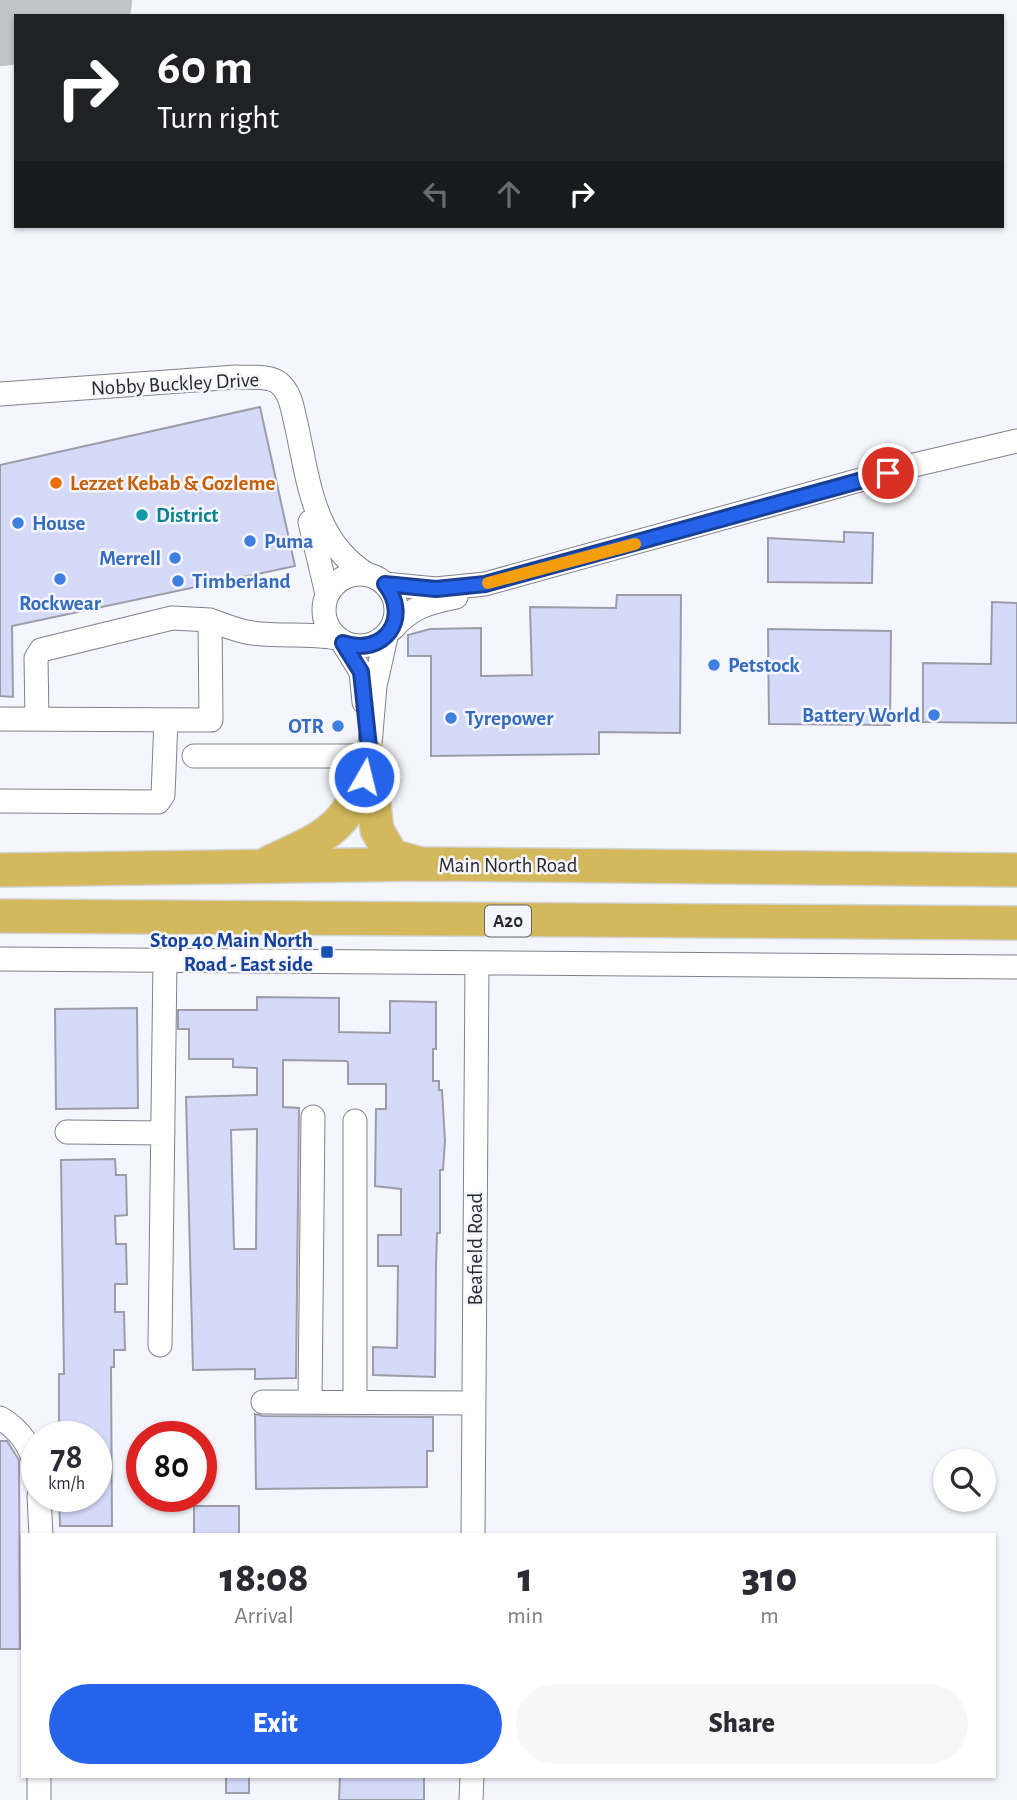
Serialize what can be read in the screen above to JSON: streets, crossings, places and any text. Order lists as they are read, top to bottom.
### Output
{
  "streets": {
    "highway": ["Main North Road", "A20"],
    "street": ["Nobby Buckley Drive", "Beafield Road"]
  },
  "places": {
    "other": [
      "Lezzet Kebab & Gozleme",
      "District",
      "House",
      "Puma",
      "Merrell",
      "Rockwear",
      "Timberland",
      "Petstock",
      "Battery World",
      "Tyrepower",
      "OTR"
    ],
    "transit": ["Stop 40 Main North Road - East side"]
  },
  "page": {
    "turn": ["60 m", "Turn right"],
    "speed": "78 km/h",
    "limit": "80",
    "eta": [
      "18:08",
      "Arrival",
      "1",
      "min",
      "310",
      "m"
    ],
    "buttons": ["Exit", "Share"]
  }
}
